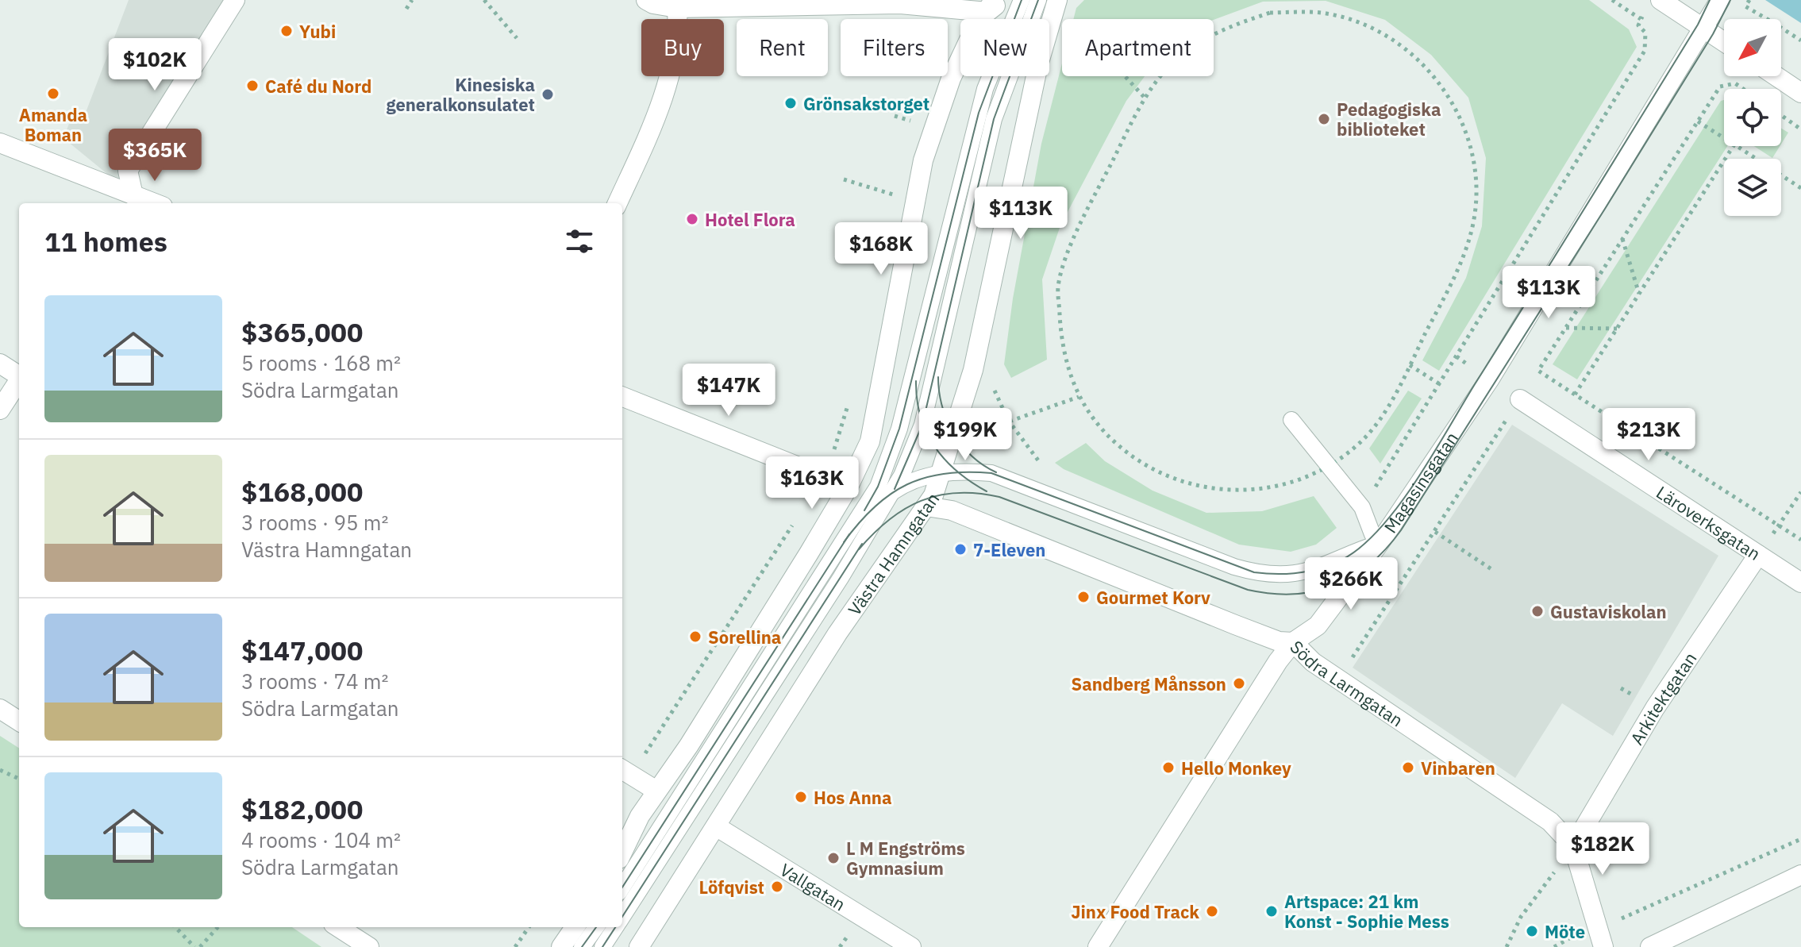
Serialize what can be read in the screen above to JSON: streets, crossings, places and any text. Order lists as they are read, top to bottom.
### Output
{
  "streets": {
    "street": [
      "Magasinsgatan",
      "Läroverksgatan",
      "Västra Hamngatan",
      "Södra Larmgatan",
      "Arkitektgatan",
      "Vallgatan"
    ]
  },
  "crossings": [
    ["Magasinsgatan", "Södra Larmgatan"],
    ["Läroverksgatan", "Arkitektgatan"],
    ["Västra Hamngatan", "Södra Larmgatan"],
    ["Västra Hamngatan", "Vallgatan"],
    ["Södra Larmgatan", "Arkitektgatan"]
  ],
  "places": [
    "Yubi",
    "Café du Nord",
    "Amanda Boman",
    "Kinesiska generalkonsulatet",
    "Grönsakstorget",
    "Pedagogiska biblioteket",
    "Hotel Flora",
    "7-Eleven",
    "Gourmet Korv",
    "Gustaviskolan",
    "Sorellina",
    "Sandberg Månsson",
    "Hello Monkey",
    "Vinbaren",
    "Hos Anna",
    "L M Engströms Gymnasium",
    "Löfqvist",
    "Jinx Food Track",
    "Artspace: 21 km Konst - Sophie Mess",
    "Möte"
  ],
  "north": "bottom left",
  "page": {
    "chip": [
      "Buy",
      "Rent",
      "Filters",
      "New",
      "Apartment"
    ],
    "price": [
      "$102K",
      "$365K",
      "$113K",
      "$168K",
      "$113K",
      "$147K",
      "$199K",
      "$213K",
      "$163K",
      "$266K",
      "$182K"
    ],
    "heading": "11 homes",
    "list": [
      {
        "name": "$365,000",
        "note": "5 rooms · 168 m² · Södra Larmgatan"
      },
      {
        "name": "$168,000",
        "note": "3 rooms · 95 m² · Västra Hamngatan"
      },
      {
        "name": "$147,000",
        "note": "3 rooms · 74 m² · Södra Larmgatan"
      },
      {
        "name": "$182,000",
        "note": "4 rooms · 104 m² · Södra Larmgatan"
      }
    ]
  }
}
